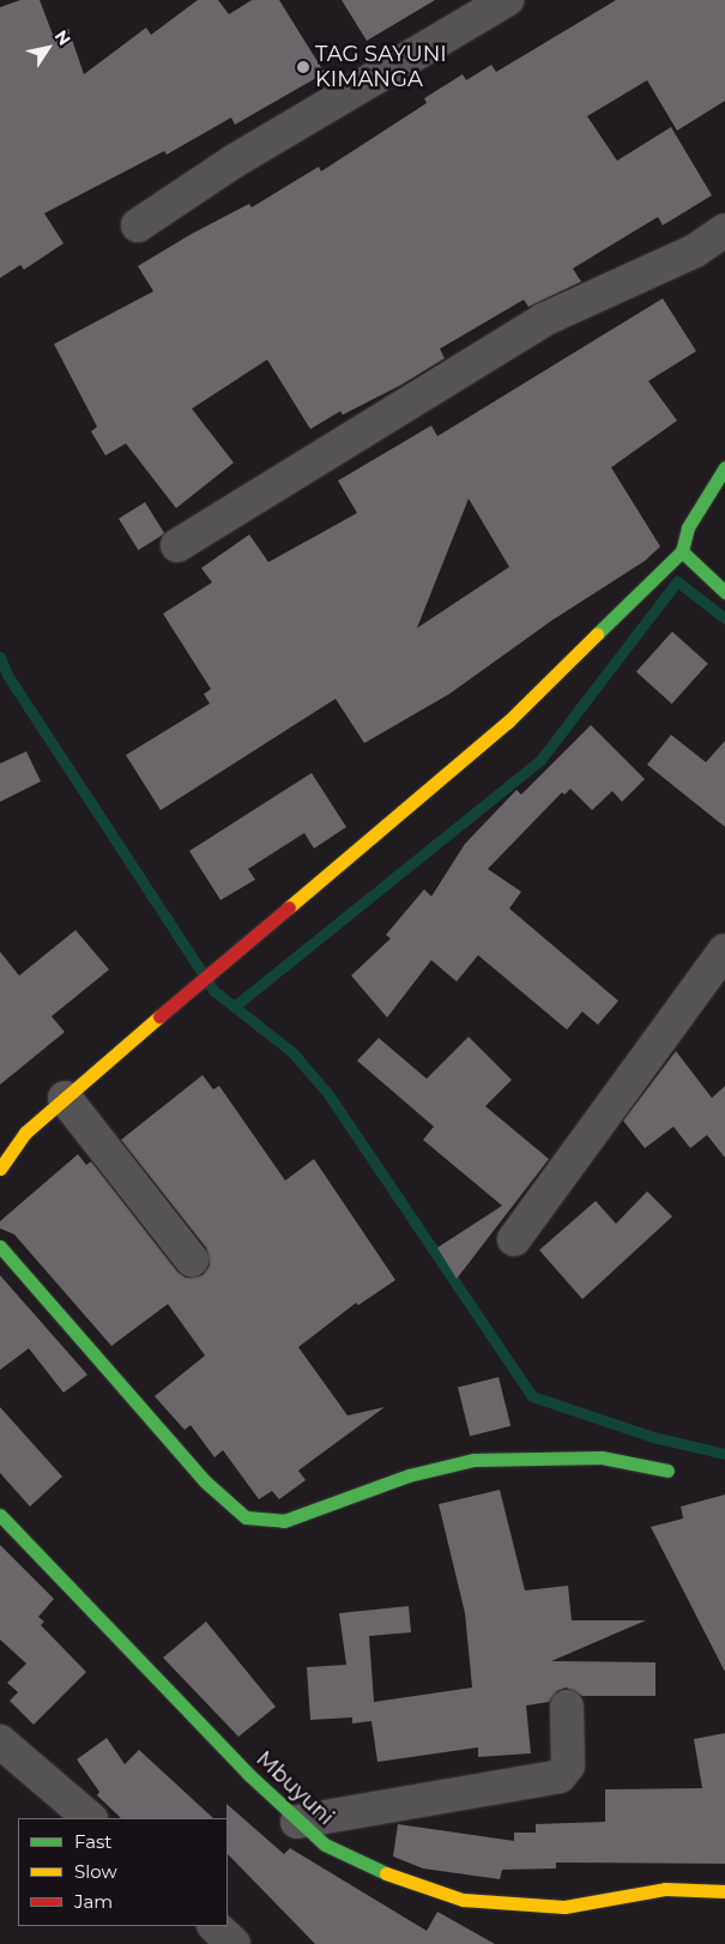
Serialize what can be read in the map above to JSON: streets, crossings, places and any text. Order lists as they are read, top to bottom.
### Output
{
  "streets": {
    "street": ["Mbuyuni"]
  },
  "places": ["TAG SAYUNI KIMANGA"],
  "legend": ["Fast", "Slow", "Jam"],
  "north": "top right"
}
